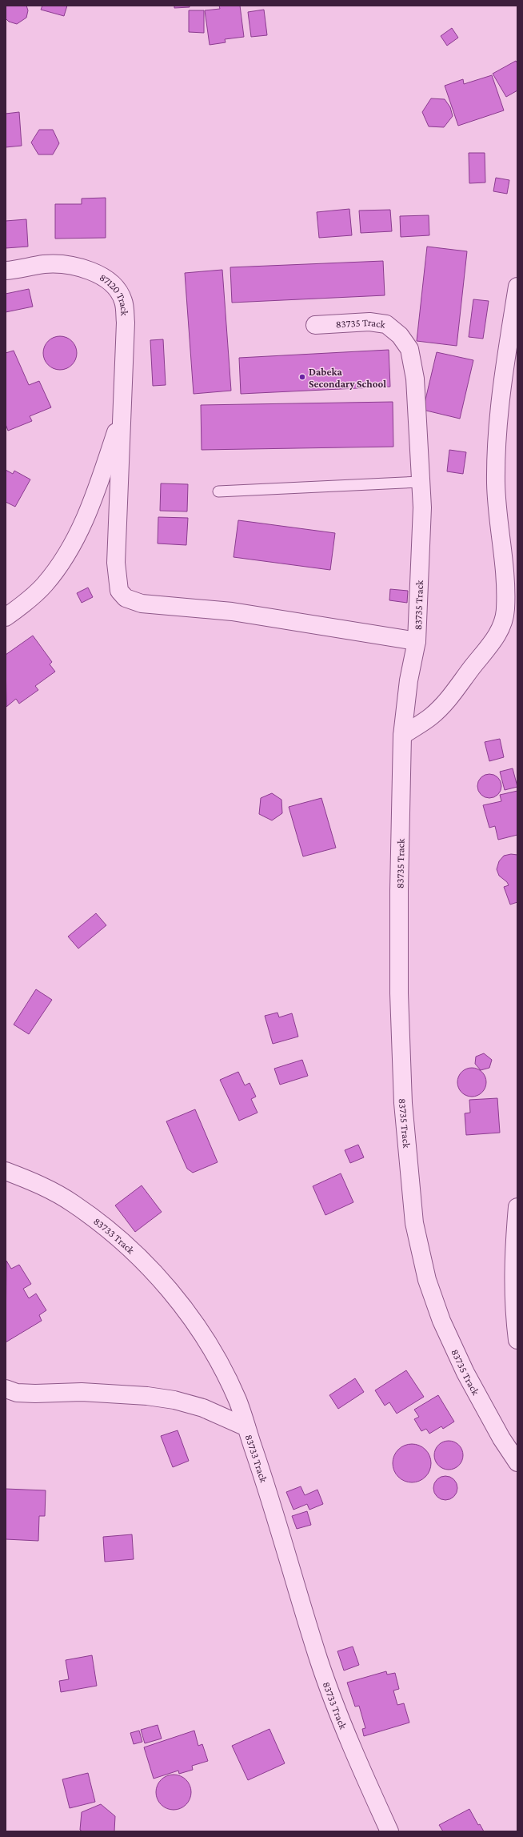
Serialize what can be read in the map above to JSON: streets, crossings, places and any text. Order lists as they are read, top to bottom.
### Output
{
  "streets": {
    "street": ["87120 Track", "83735 Track", "83733 Track"]
  },
  "crossings": [
    ["87120 Track", "83735 Track"]
  ],
  "places": ["Dabeka Secondary School"]
}
